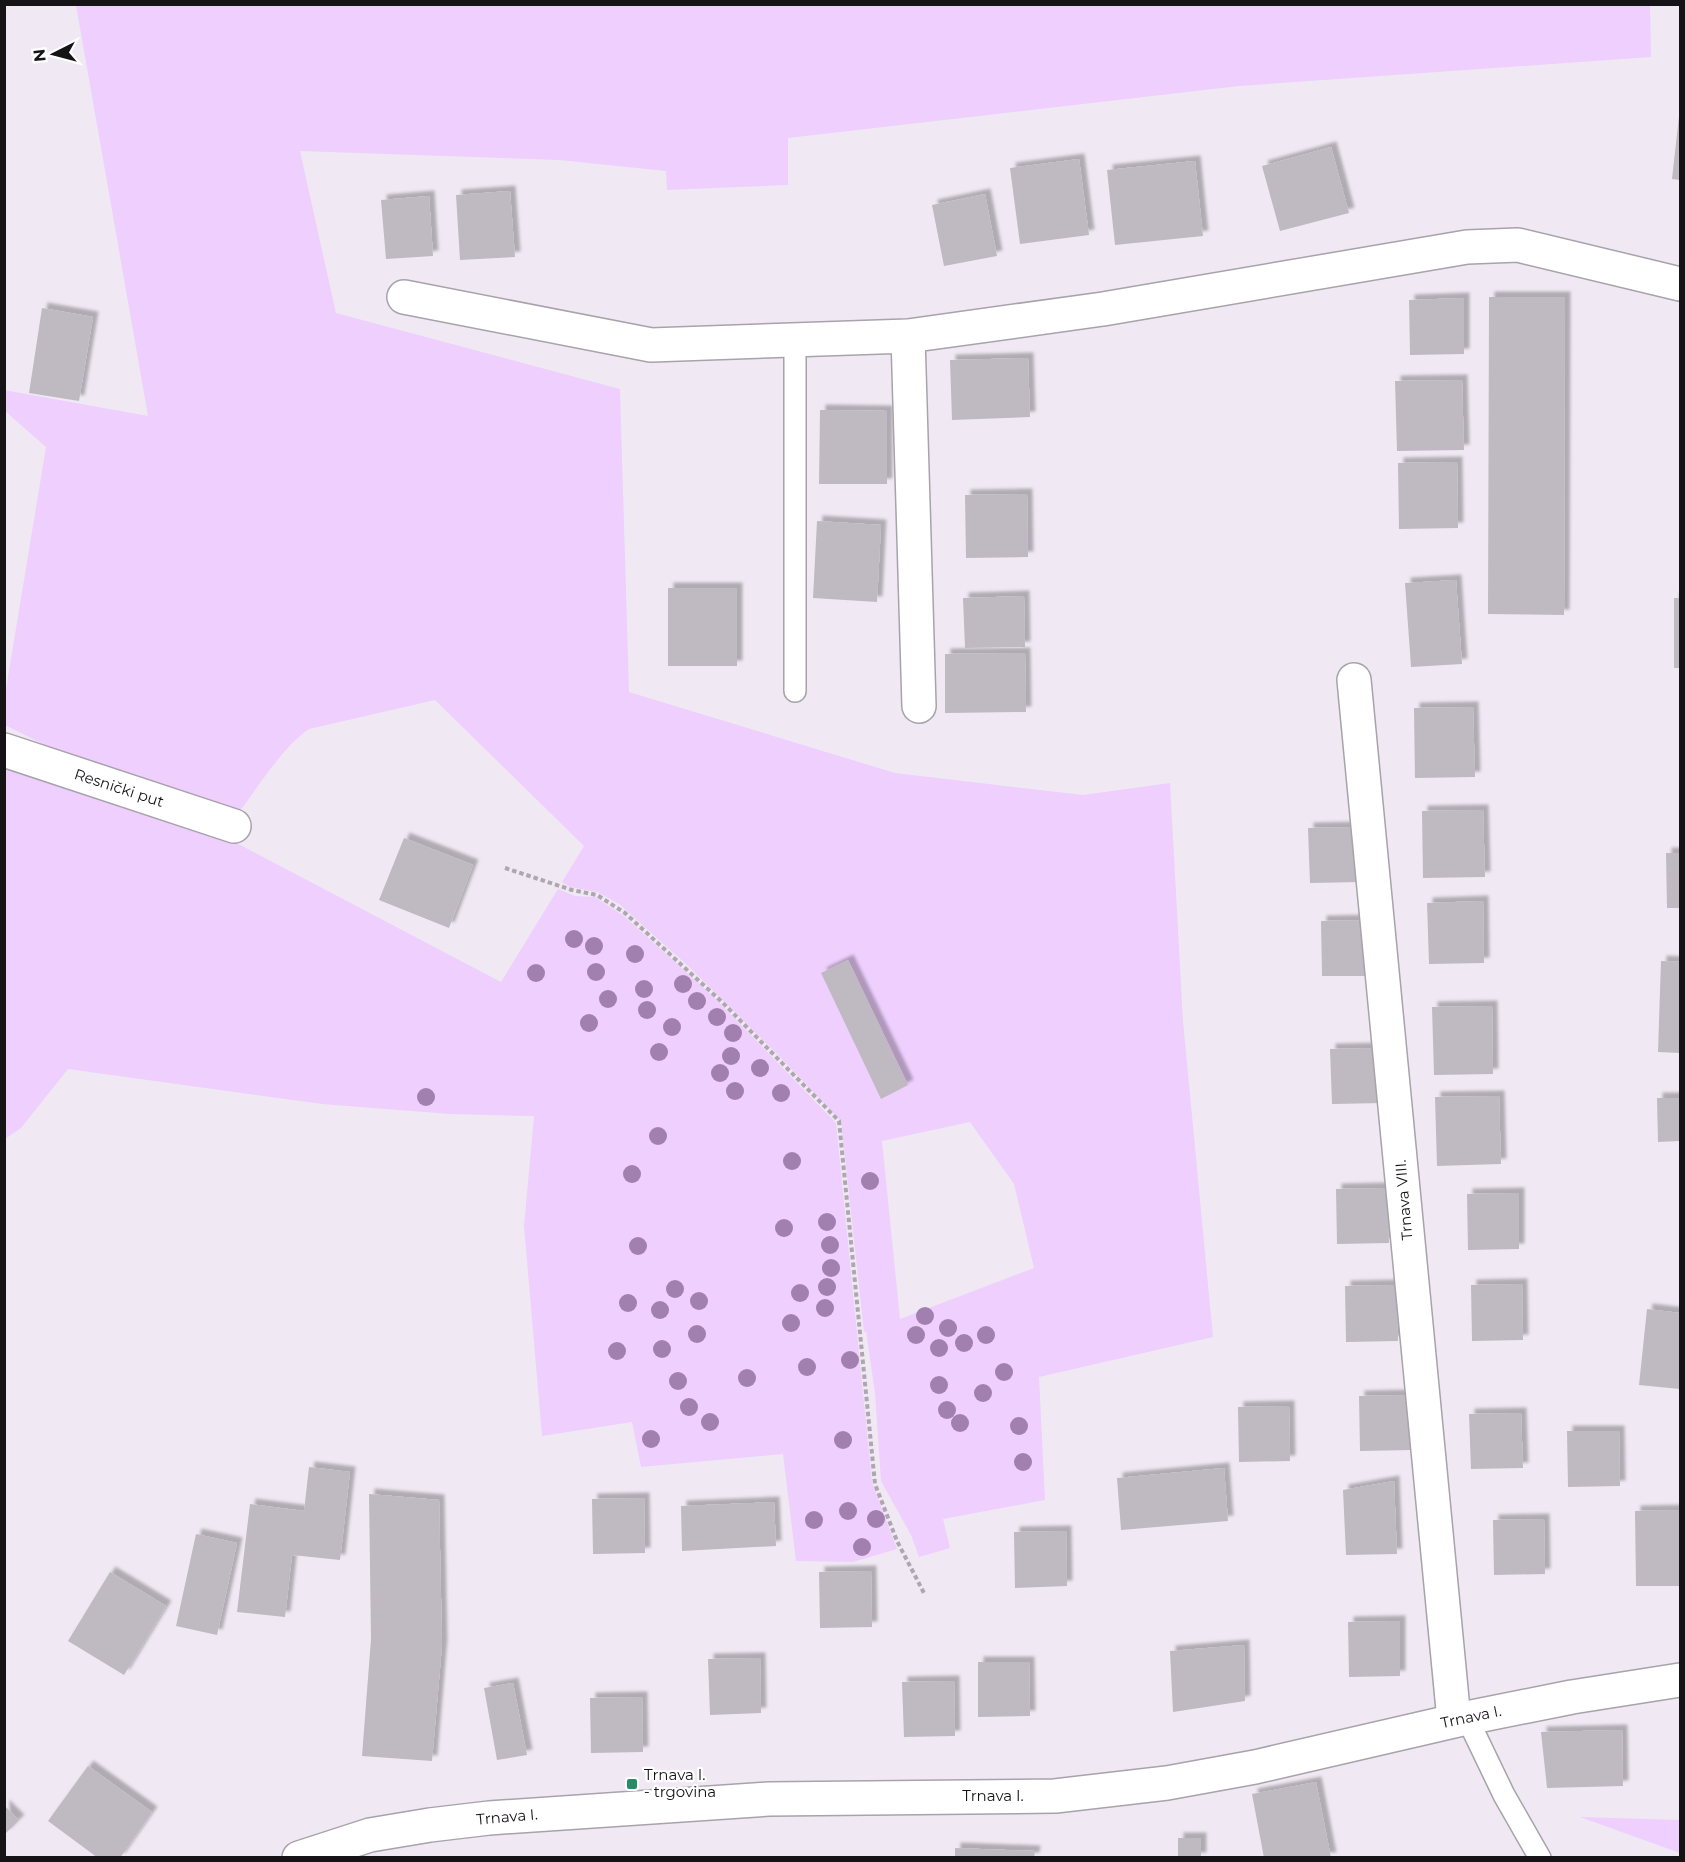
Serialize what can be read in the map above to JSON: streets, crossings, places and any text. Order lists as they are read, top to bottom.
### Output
{
  "streets": {
    "street": ["Resnički put", "Trnava VIII.", "Trnava I."]
  },
  "crossings": [
    ["Trnava VIII.", "Trnava I."]
  ],
  "places": {
    "transit": ["Trnava I. - trgovina"]
  },
  "north": "left"
}
